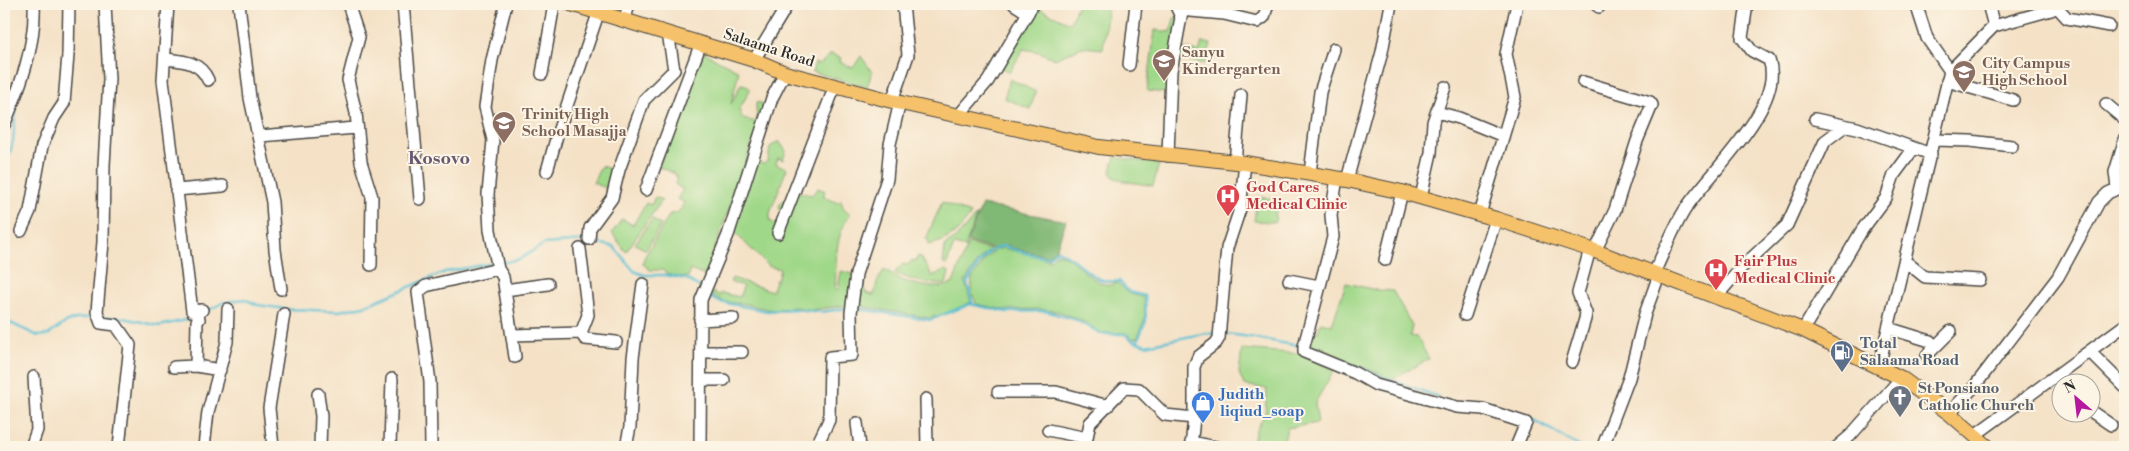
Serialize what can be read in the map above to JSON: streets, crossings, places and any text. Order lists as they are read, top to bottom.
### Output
{
  "streets": {
    "main road": ["Salaama Road"]
  },
  "districts": ["Kosovo"],
  "places": {
    "school or university": ["Sanyu Kindergarten", "City Campus High School", "Trinity High School Masajja"],
    "hospital": ["God Cares Medical Clinic", "Fair Plus Medical Clinic"],
    "fuel station": ["Total Salaama Road"],
    "church": ["St Ponsiano Catholic Church"],
    "shop": ["Judith liqiud_soap"]
  },
  "north": "top left"
}
